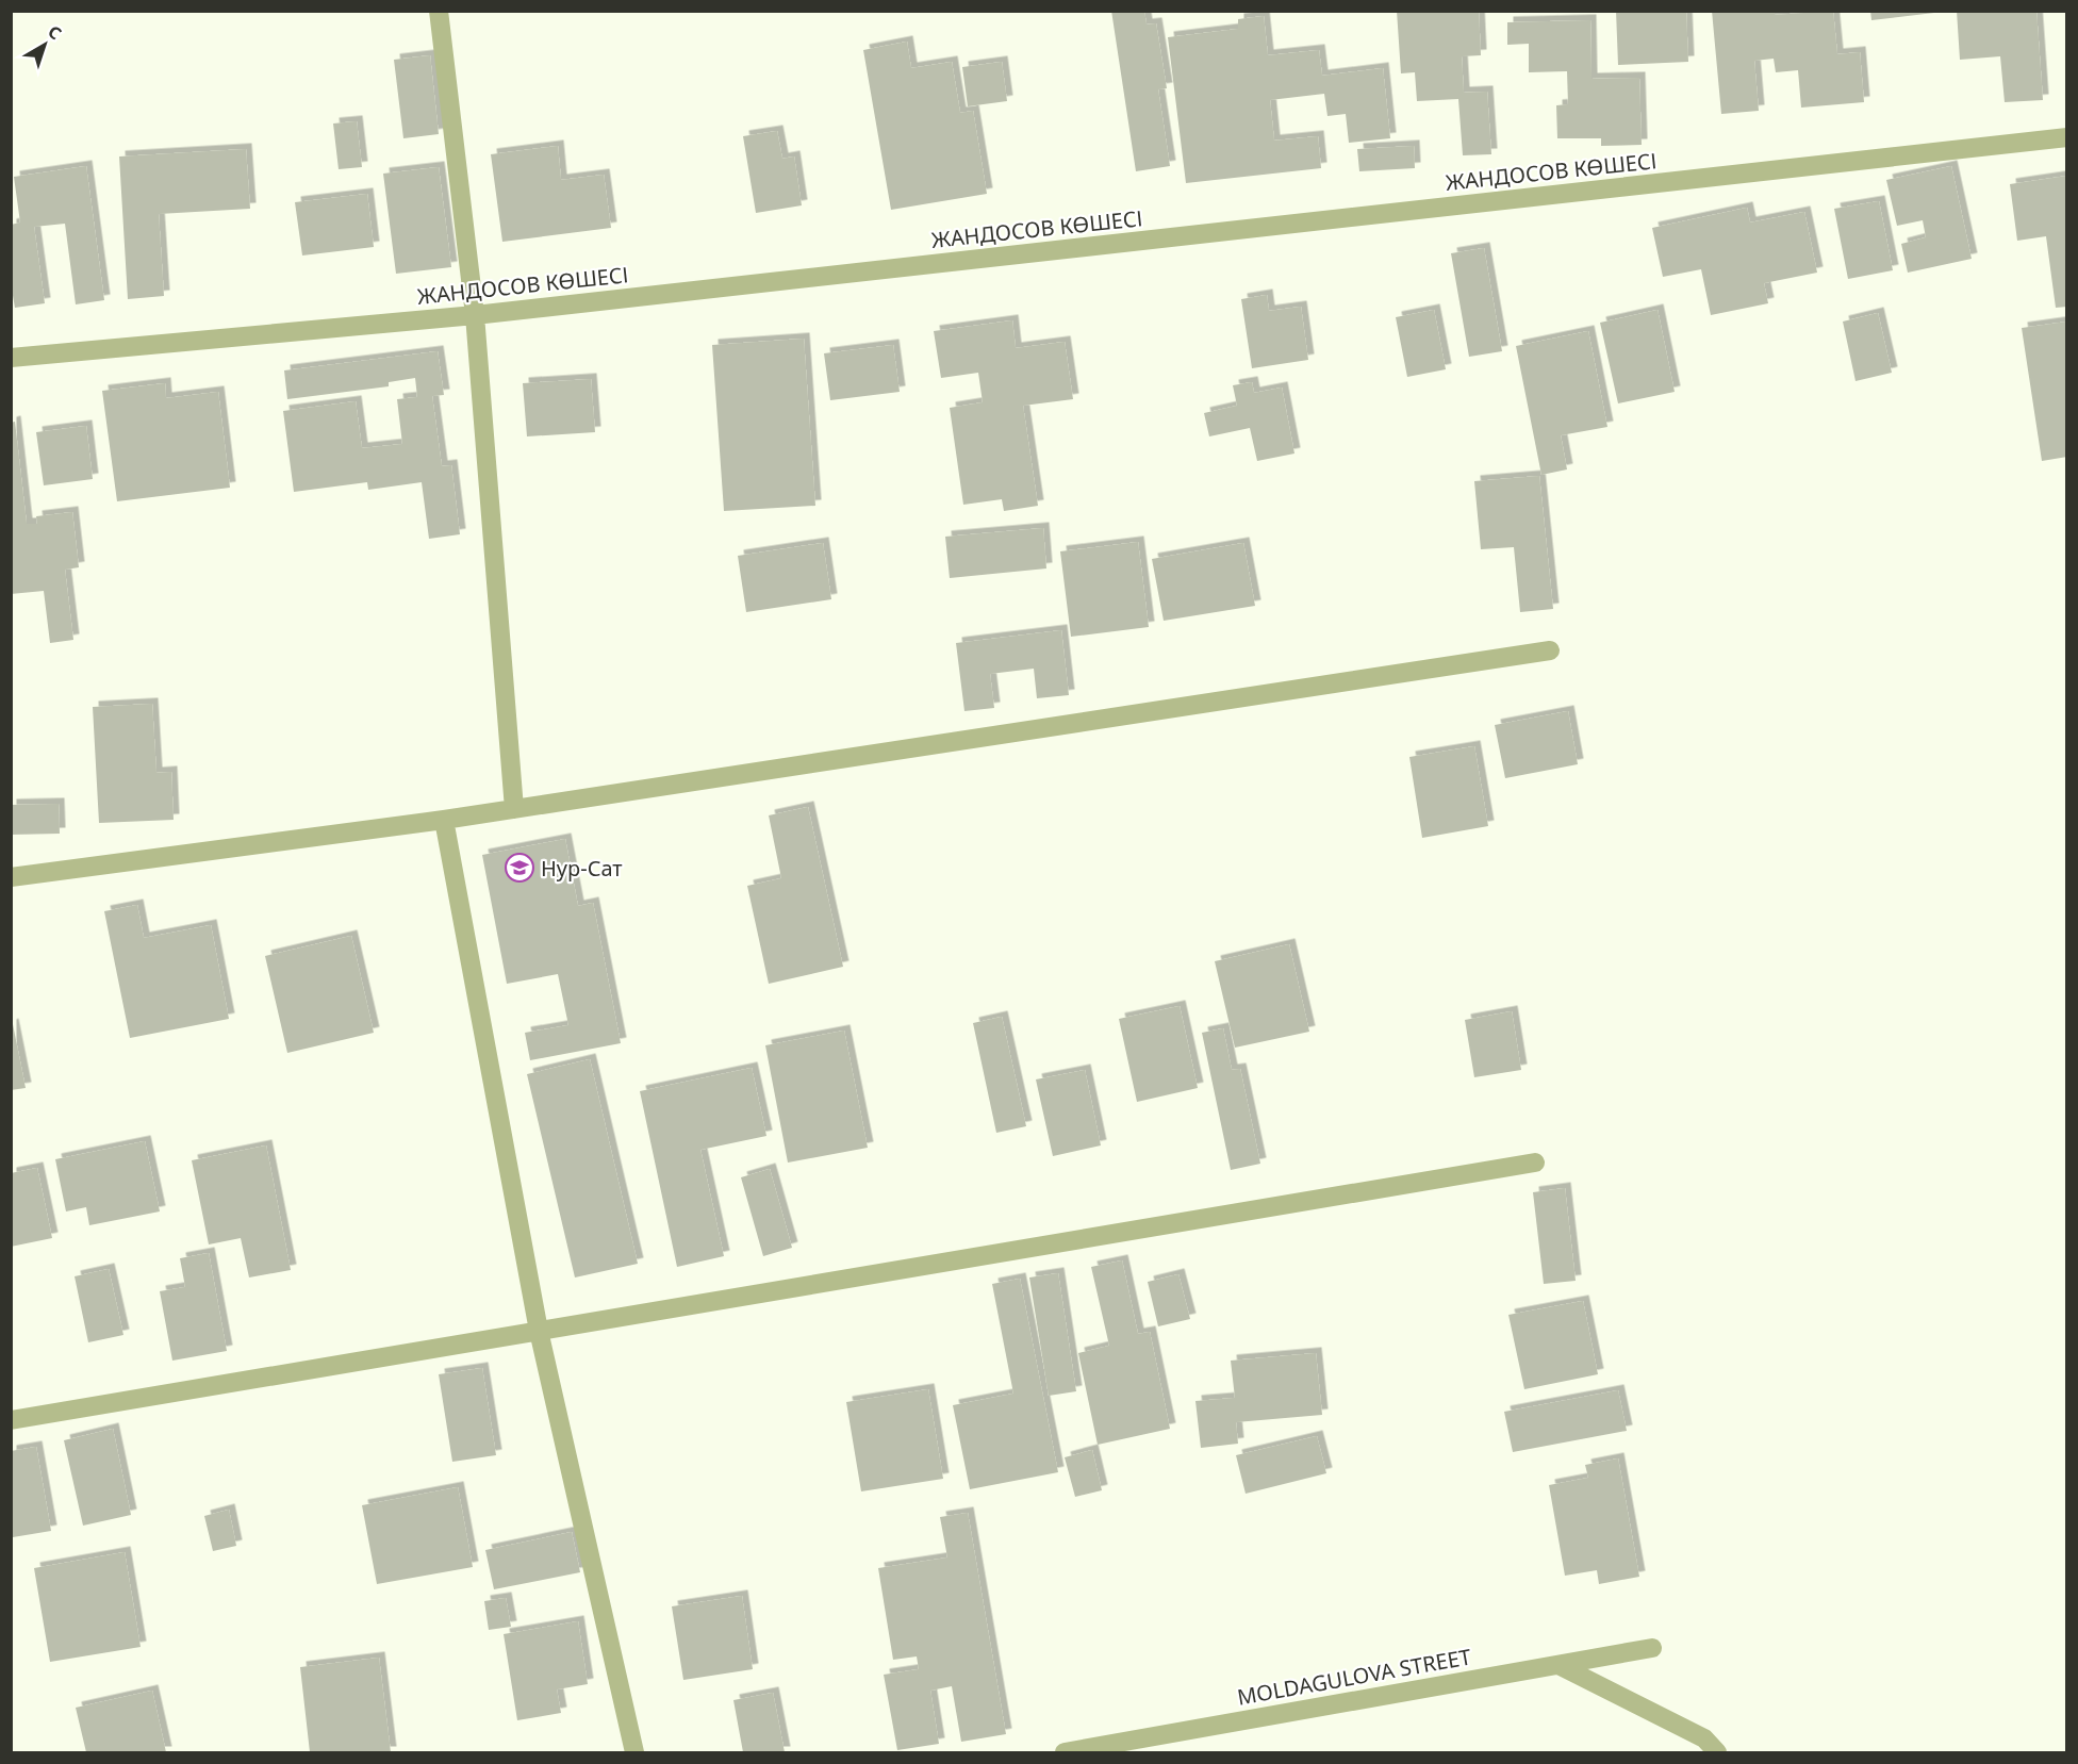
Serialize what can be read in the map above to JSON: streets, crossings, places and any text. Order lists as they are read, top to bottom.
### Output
{
  "streets": {
    "street": ["ЖАНДОСОВ КӨШЕСІ", "MOLDAGULOVA STREET"]
  },
  "places": {
    "school or university": ["Нур-Сат"]
  },
  "north": "top right"
}
